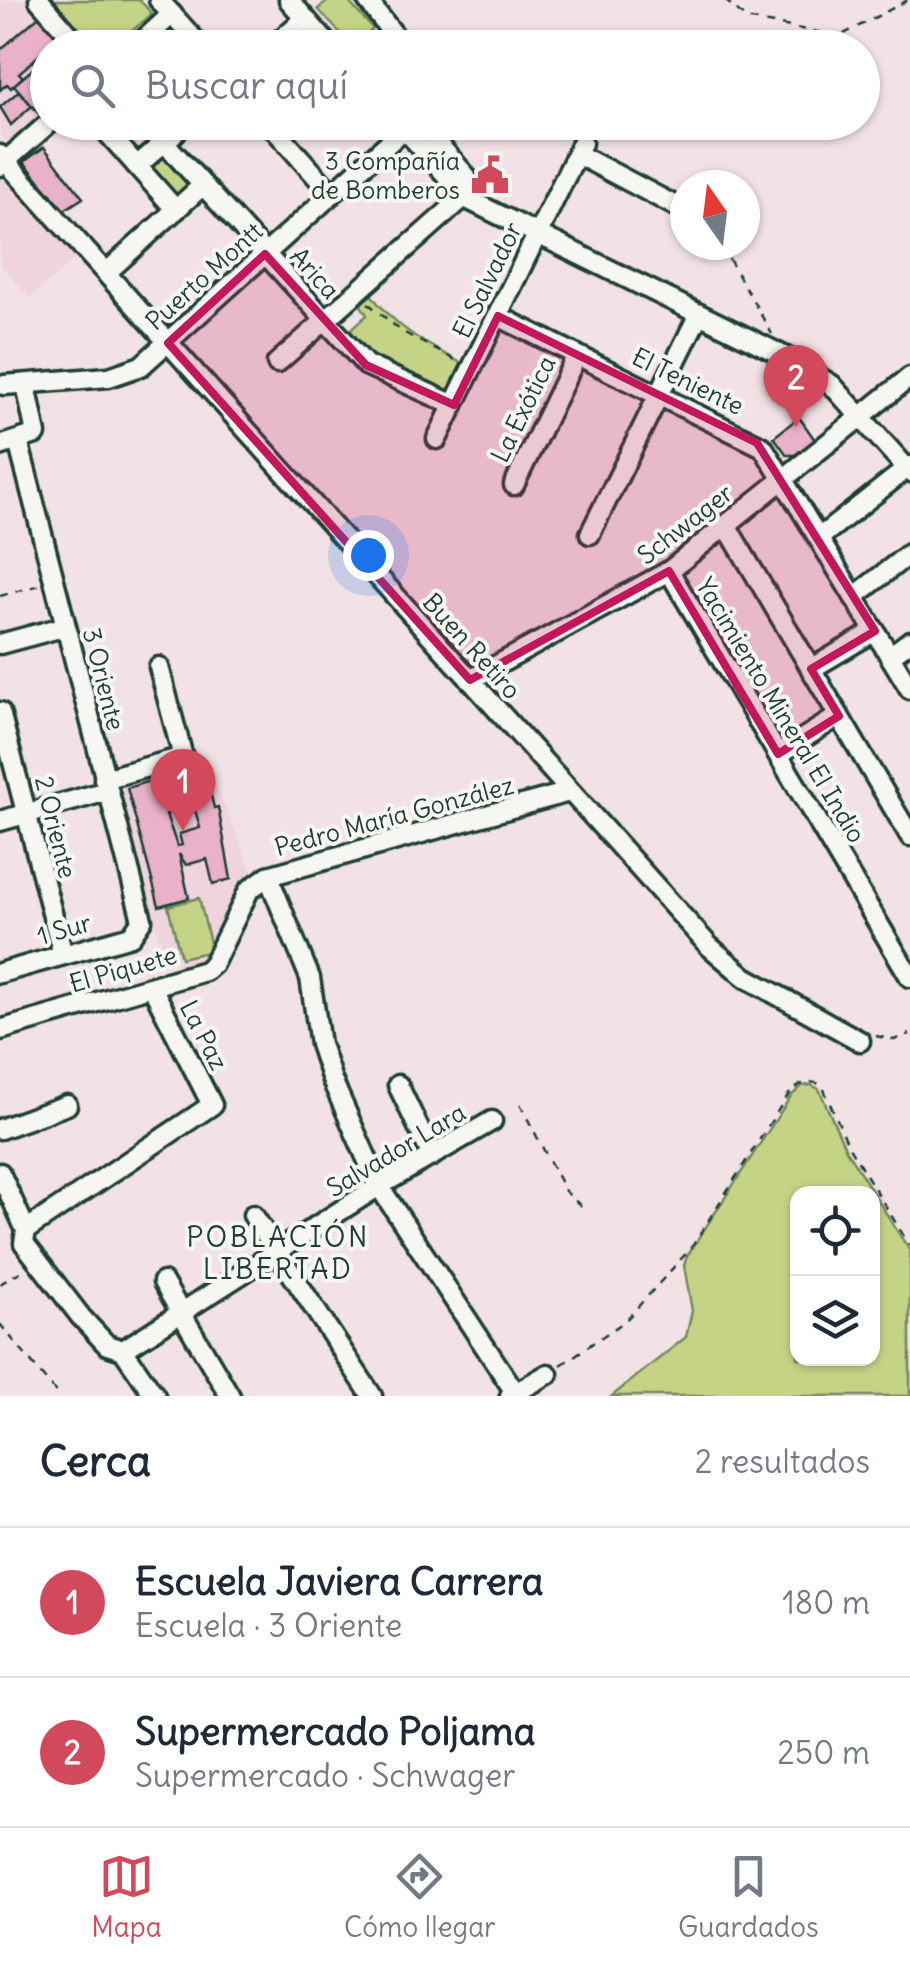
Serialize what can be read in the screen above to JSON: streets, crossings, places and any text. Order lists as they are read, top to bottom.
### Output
{
  "streets": {
    "street": [
      "Arica",
      "Puerto Montt",
      "El Salvador",
      "El Teniente",
      "La Exótica",
      "Schwager",
      "Buen Retiro",
      "3 Oriente",
      "Yacimiento Mineral El Indio",
      "Pedro María González",
      "2 Oriente",
      "1 Sur",
      "El Piquete",
      "La Paz",
      "Salvador Lara"
    ]
  },
  "crossings": [
    ["Arica", "Puerto Montt"],
    ["Arica", "El Salvador"],
    ["Puerto Montt", "Buen Retiro"],
    ["El Salvador", "El Teniente"],
    ["El Teniente", "La Exótica"],
    ["El Teniente", "Schwager"],
    ["Schwager", "Buen Retiro"],
    ["Schwager", "Yacimiento Mineral El Indio"],
    ["Buen Retiro", "Pedro María González"],
    ["3 Oriente", "1 Sur"],
    ["Pedro María González", "El Piquete"],
    ["Pedro María González", "Salvador Lara"],
    ["2 Oriente", "1 Sur"],
    ["El Piquete", "La Paz"]
  ],
  "districts": ["POBLACIÓN LIBERTAD"],
  "places": {
    "public building": ["3 Compañía de Bomberos"]
  },
  "north": "top",
  "page": {
    "search": "Buscar aquí",
    "pins": ["2", "1"],
    "heading": ["Cerca", "2 resultados"],
    "list": [
      {
        "mark": "1",
        "name": "Escuela Javiera Carrera",
        "note": "Escuela · 3 Oriente",
        "value": "180 m"
      },
      {
        "mark": "2",
        "name": "Supermercado Poljama",
        "note": "Supermercado · Schwager",
        "value": "250 m"
      }
    ],
    "nav": ["Mapa", "Cómo llegar", "Guardados"]
  }
}
